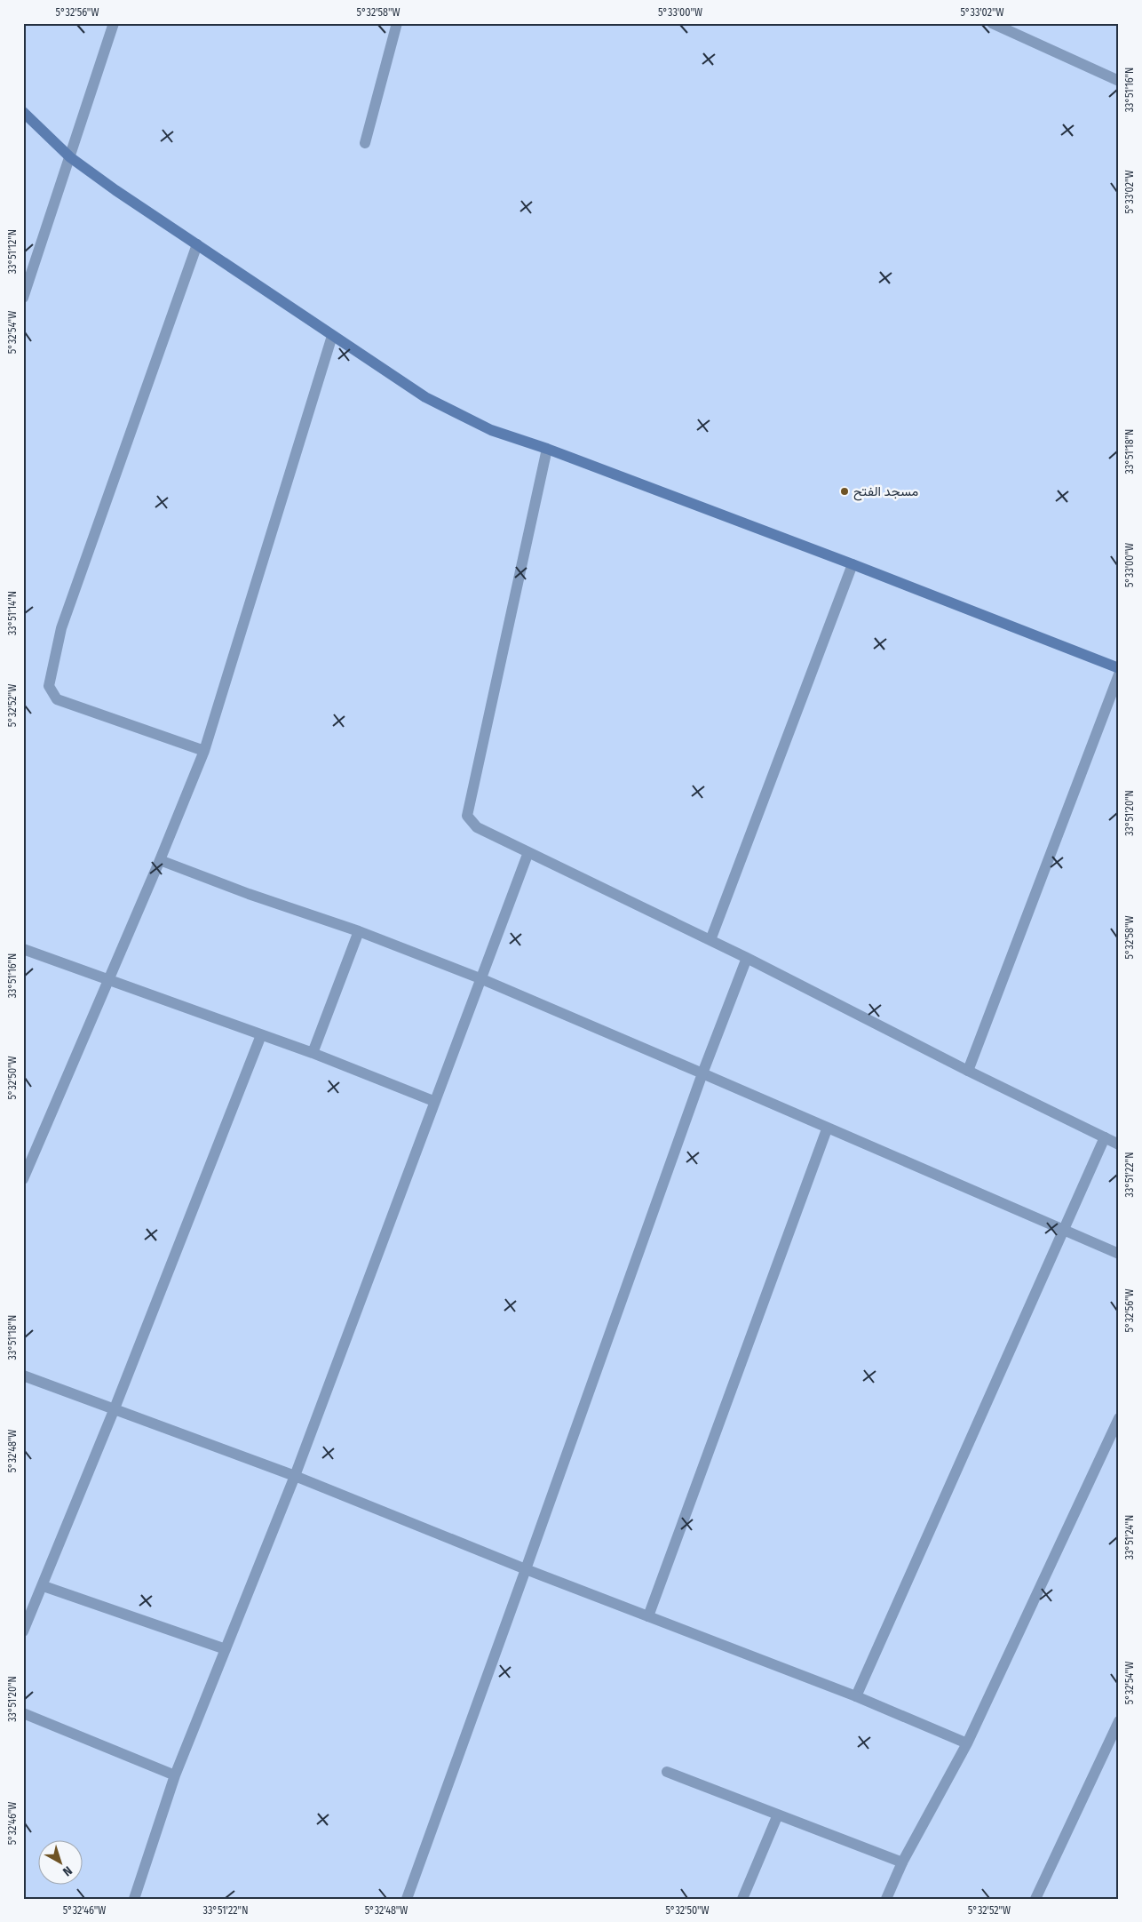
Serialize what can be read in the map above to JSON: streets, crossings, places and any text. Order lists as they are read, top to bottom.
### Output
{
  "places": ["مسجد الفتح"],
  "north": "bottom right",
  "coordinates": [
    "5°32'56\"W",
    "5°32'58\"W",
    "5°33'00\"W",
    "5°33'02\"W",
    "33°51'16\"N",
    "33°51'12\"N",
    "5°32'54\"W",
    "33°51'18\"N",
    "33°51'14\"N",
    "5°32'52\"W",
    "33°51'20\"N",
    "5°32'50\"W",
    "33°51'22\"N",
    "5°32'48\"W",
    "33°51'24\"N",
    "5°32'46\"W"
  ]
}
